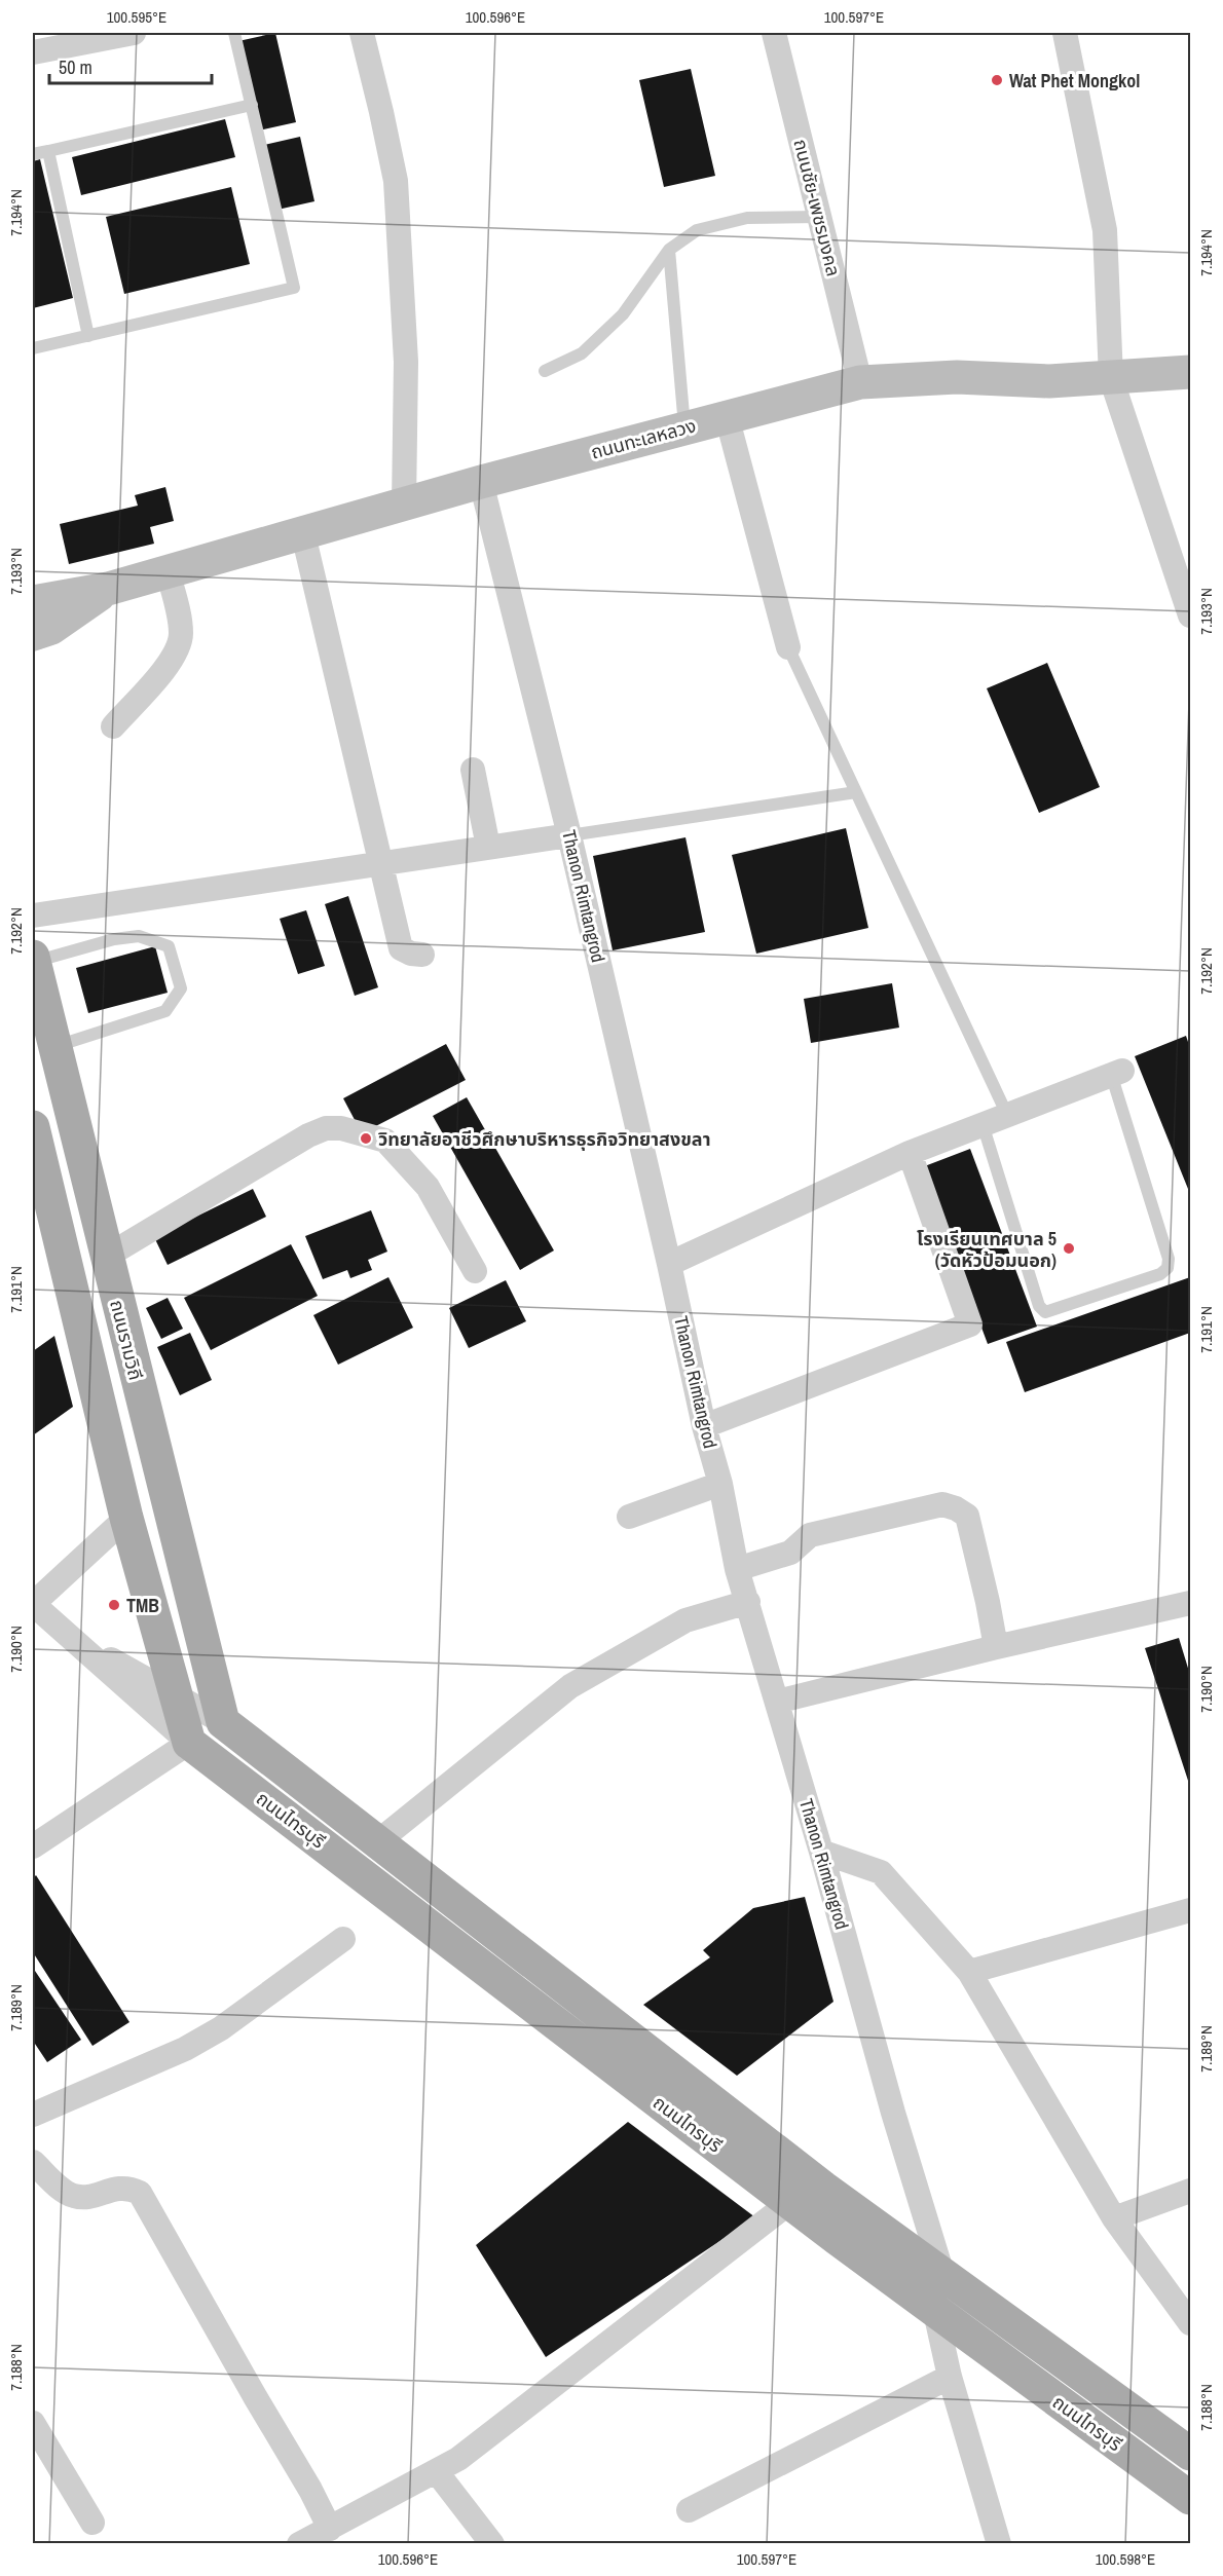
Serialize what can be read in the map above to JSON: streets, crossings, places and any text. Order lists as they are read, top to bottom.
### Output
{
  "streets": {
    "main road": ["ถนนทะเลหลวง", "ถนนรามวิถี", "ถนนไทรบุรี"],
    "street": ["ถนนชัย-เพชรมงคล", "Thanon Rimtangrod"]
  },
  "crossings": [
    ["ถนนชัย-เพชรมงคล", "ถนนทะเลหลวง"],
    ["ถนนทะเลหลวง", "Thanon Rimtangrod"],
    ["Thanon Rimtangrod", "ถนนไทรบุรี"],
    ["ถนนรามวิถี", "ถนนไทรบุรี"]
  ],
  "places": [
    "Wat Phet Mongkol",
    "วิทยาลัยอาชีวศึกษาบริหารธุรกิจวิทยาสงขลา",
    "โรงเรียนเทศบาล 5 (วัดหัวป้อมนอก)",
    "TMB"
  ],
  "scale_bar": "50 m",
  "coordinates": [
    "100.595°E",
    "100.596°E",
    "100.597°E",
    "7.194°N",
    "7.193°N",
    "7.192°N",
    "7.191°N",
    "7.190°N",
    "7.189°N",
    "7.188°N",
    "100.598°E"
  ]
}
